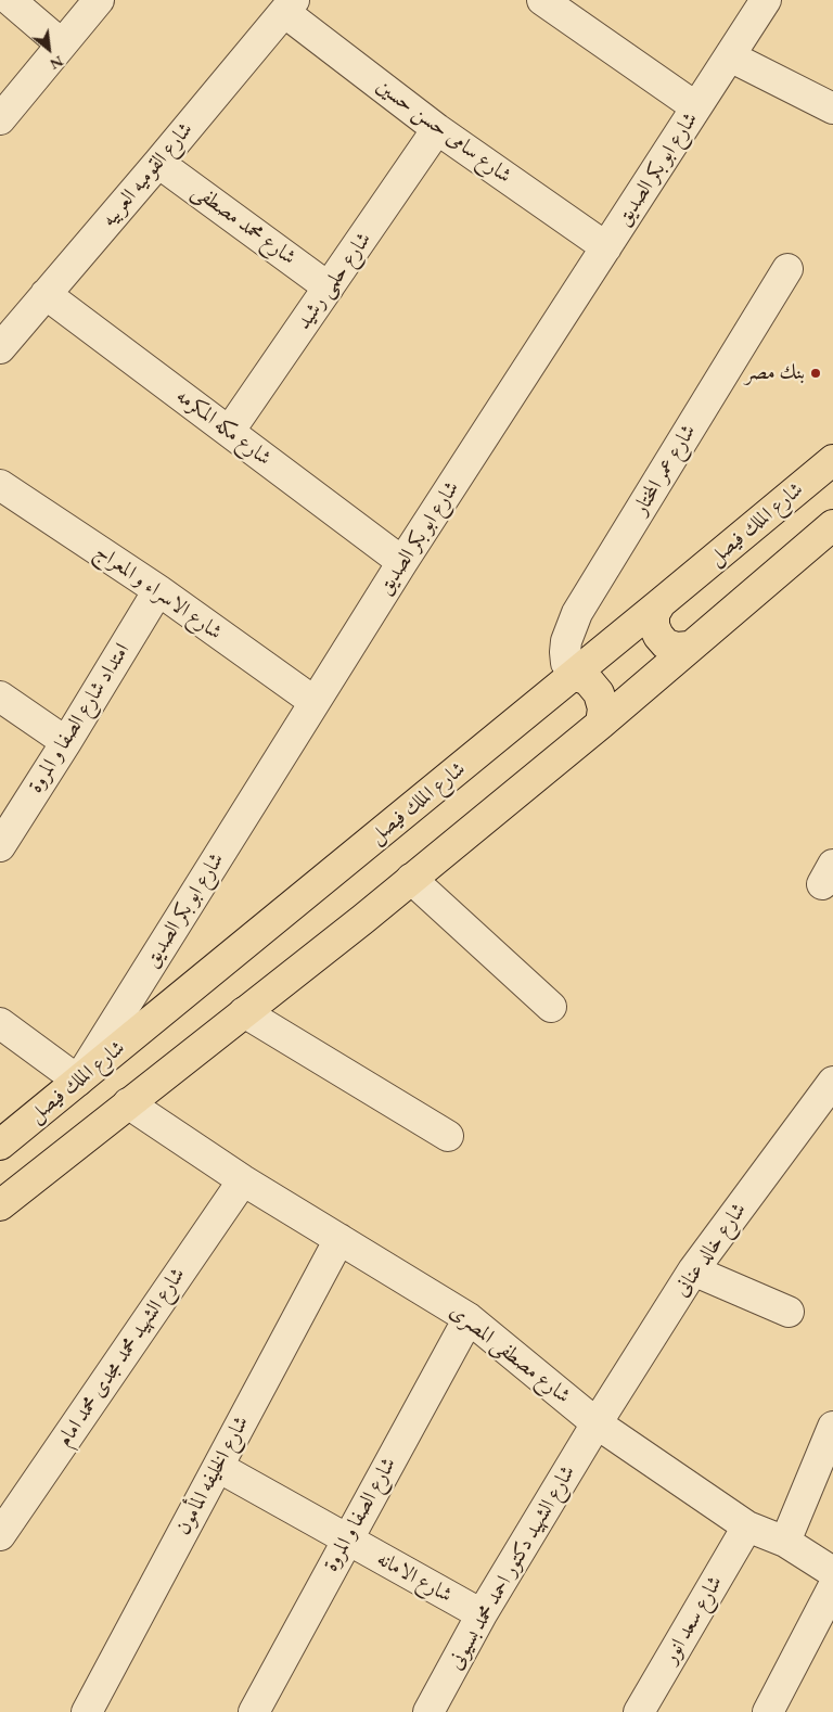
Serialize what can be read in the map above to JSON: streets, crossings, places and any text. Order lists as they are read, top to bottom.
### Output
{
  "streets": {
    "main road": ["شارع الملك فيصل"],
    "street": [
      "شارع سامى حسن حسين",
      "شارع ابو بكر الصديق",
      "شارع القوميه العربيه",
      "شارع محمد مصطفى",
      "شارع حلمى رشيد",
      "شارع مكه المكرمه",
      "شارع عمر المختار",
      "شارع الاسراء و المعراج",
      "امتداد شارع الصفا و المروة",
      "شارع خالد عنانى",
      "شارع مصطفى المصرى",
      "شارع الشهيد محمد مجدى محمد امام",
      "شارع الخليفه المأمون",
      "شارع الصفا و المروة",
      "شارع الشهيد دكتور احمد محمد بسيونى",
      "شارع الامانه",
      "شارع سعد انور"
    ]
  },
  "crossings": [
    ["شارع سامى حسن حسين", "شارع ابو بكر الصديق"],
    ["شارع سامى حسن حسين", "شارع القوميه العربيه"],
    ["شارع سامى حسن حسين", "شارع حلمى رشيد"],
    ["شارع ابو بكر الصديق", "شارع مكه المكرمه"],
    ["شارع ابو بكر الصديق", "شارع الملك فيصل"],
    ["شارع ابو بكر الصديق", "شارع الاسراء و المعراج"],
    ["شارع القوميه العربيه", "شارع محمد مصطفى"],
    ["شارع القوميه العربيه", "شارع مكه المكرمه"],
    ["شارع محمد مصطفى", "شارع حلمى رشيد"],
    ["شارع حلمى رشيد", "شارع مكه المكرمه"],
    ["شارع عمر المختار", "شارع الملك فيصل"],
    ["شارع الاسراء و المعراج", "امتداد شارع الصفا و المروة"],
    ["شارع خالد عنانى", "شارع مصطفى المصرى"],
    ["شارع خالد عنانى", "شارع الشهيد دكتور احمد محمد بسيونى"],
    ["شارع مصطفى المصرى", "شارع الشهيد محمد مجدى محمد امام"],
    ["شارع مصطفى المصرى", "شارع الخليفه المأمون"],
    ["شارع مصطفى المصرى", "شارع الصفا و المروة"],
    ["شارع مصطفى المصرى", "شارع الشهيد دكتور احمد محمد بسيونى"],
    ["شارع مصطفى المصرى", "شارع سعد انور"],
    ["شارع الخليفه المأمون", "شارع الامانه"],
    ["شارع الصفا و المروة", "شارع الامانه"],
    ["شارع الشهيد دكتور احمد محمد بسيونى", "شارع الامانه"]
  ],
  "places": ["بنك مصر"],
  "north": "bottom right"
}
